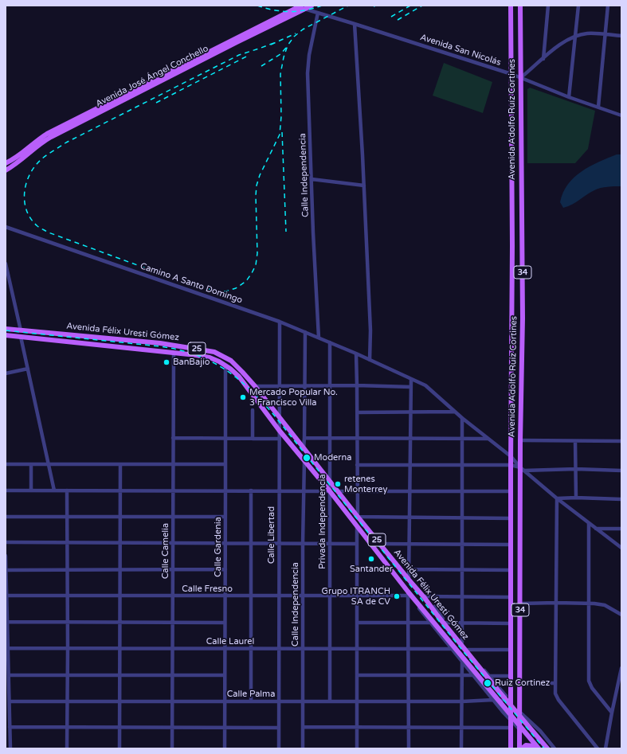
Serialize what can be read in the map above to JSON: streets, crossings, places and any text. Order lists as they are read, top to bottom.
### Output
{
  "streets": {
    "main road": [
      "Avenida José Ángel Conchello",
      "Avenida Adolfo Ruíz Cortines",
      "34",
      "Avenida Félix Uresti Gómez",
      "25"
    ],
    "street": [
      "Avenida San Nicolás",
      "Calle Independencia",
      "Camino A Santo Domingo",
      "Privada Independencia",
      "Calle Libertad",
      "Calle Gardenia",
      "Calle Camelia",
      "Calle Fresno",
      "Calle Laurel",
      "Calle Palma"
    ]
  },
  "crossings": [
    ["Avenida San Nicolás", "Avenida José Ángel Conchello"],
    ["Avenida San Nicolás", "Avenida Adolfo Ruíz Cortines"],
    ["Avenida San Nicolás", "Calle Independencia"],
    ["Calle Independencia", "Camino A Santo Domingo"],
    ["Calle Independencia", "Avenida Félix Uresti Gómez"],
    ["Calle Independencia", "Calle Fresno"],
    ["Calle Independencia", "Calle Laurel"],
    ["Calle Independencia", "Calle Palma"],
    ["Camino A Santo Domingo", "Privada Independencia"],
    ["Camino A Santo Domingo", "Calle Libertad"],
    ["Avenida Félix Uresti Gómez", "Privada Independencia"],
    ["Avenida Félix Uresti Gómez", "Calle Libertad"],
    ["Avenida Félix Uresti Gómez", "Calle Gardenia"],
    ["Avenida Félix Uresti Gómez", "Calle Camelia"],
    ["Avenida Félix Uresti Gómez", "Calle Fresno"],
    ["Privada Independencia", "Calle Fresno"],
    ["Privada Independencia", "Calle Laurel"],
    ["Privada Independencia", "Calle Palma"],
    ["Calle Libertad", "Calle Fresno"],
    ["Calle Libertad", "Calle Laurel"],
    ["Calle Libertad", "Calle Palma"],
    ["Calle Gardenia", "Calle Fresno"],
    ["Calle Gardenia", "Calle Laurel"],
    ["Calle Gardenia", "Calle Palma"],
    ["Calle Camelia", "Calle Fresno"],
    ["Calle Camelia", "Calle Laurel"],
    ["Calle Camelia", "Calle Palma"]
  ],
  "places": [
    "BanBajío",
    "Mercado Popular No. 3 Francisco Villa",
    "Moderna",
    "retenes Monterrey",
    "Santander",
    "Grupo ITRANCH SA de CV",
    "Ruiz Cortinez"
  ]
}
